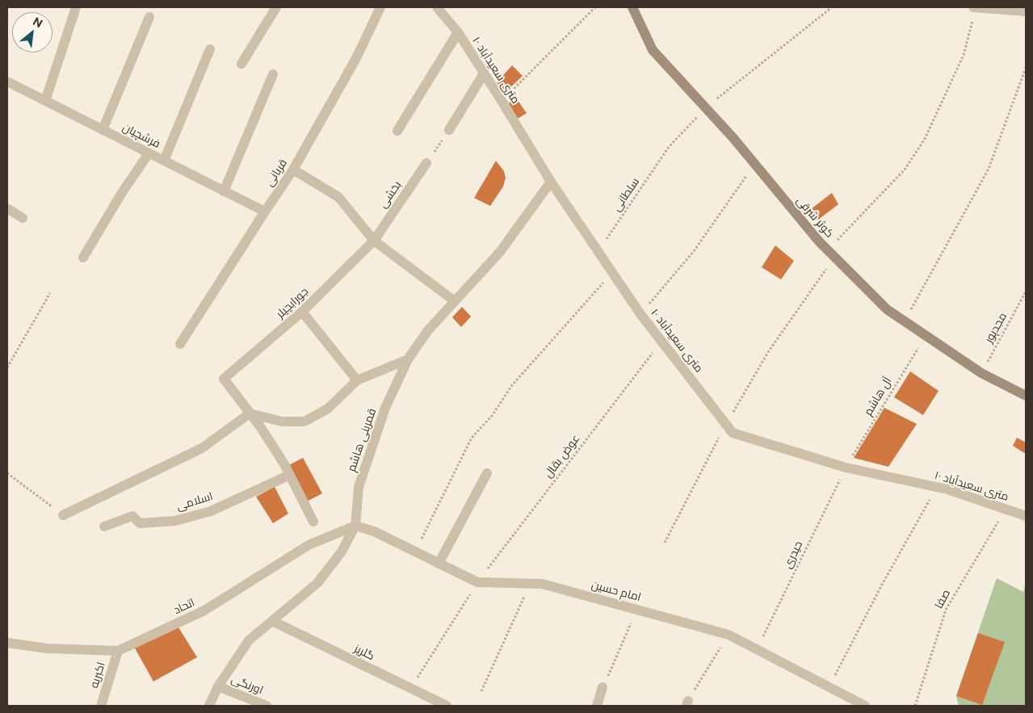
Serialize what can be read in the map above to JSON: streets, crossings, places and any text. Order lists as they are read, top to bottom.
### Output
{
  "streets": {
    "main road": ["کوثر شرقی"],
    "street": [
      "۱۰ متری سعیدآباد",
      "فرشچیان",
      "قربانی",
      "بخشی",
      "جورابچیلر",
      "قمربنی هاشم",
      "اسلامی",
      "امام حسین",
      "اتحاد",
      "گلریز",
      "اکبریه",
      "اورنگی"
    ],
    "path": [
      "سلطانی",
      "مجدپور",
      "آل هاشم",
      "عوض بقال",
      "حیدری",
      "صفا"
    ]
  },
  "crossings": [
    ["۱۰ متری سعیدآباد", "سلطانی"],
    ["۱۰ متری سعیدآباد", "آل هاشم"],
    ["۱۰ متری سعیدآباد", "قمربنی هاشم"],
    ["۱۰ متری سعیدآباد", "عوض بقال"],
    ["۱۰ متری سعیدآباد", "حیدری"],
    ["۱۰ متری سعیدآباد", "صفا"],
    ["فرشچیان", "قربانی"],
    ["بخشی", "جورابچیلر"],
    ["سلطانی", "کوثر شرقی"],
    ["کوثر شرقی", "مجدپور"],
    ["کوثر شرقی", "آل هاشم"],
    ["آل هاشم", "حیدری"],
    ["قمربنی هاشم", "امام حسین"],
    ["قمربنی هاشم", "اتحاد"],
    ["قمربنی هاشم", "گلریز"],
    ["قمربنی هاشم", "اورنگی"],
    ["عوض بقال", "امام حسین"],
    ["عوض بقال", "گلریز"],
    ["حیدری", "امام حسین"],
    ["امام حسین", "اتحاد"],
    ["اتحاد", "اکبریه"]
  ],
  "north": "top right"
}
